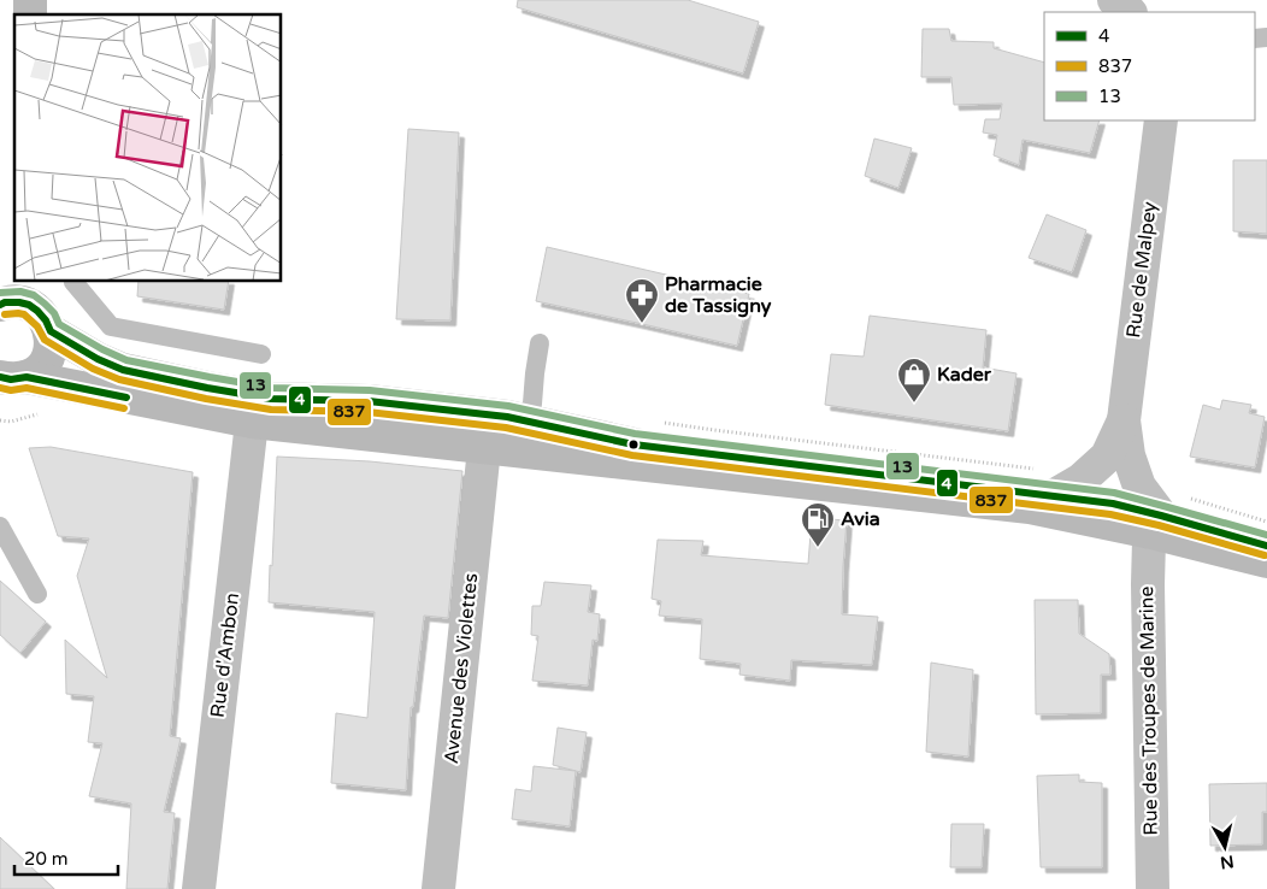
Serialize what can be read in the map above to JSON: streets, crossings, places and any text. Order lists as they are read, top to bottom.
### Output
{
  "streets": {
    "street": [
      "Rue de Malpey",
      "Rue d'Ambon",
      "Avenue des Violettes",
      "Rue des Troupes de Marine"
    ]
  },
  "crossings": [
    ["Rue de Malpey", "Rue des Troupes de Marine"]
  ],
  "places": {
    "pharmacy": ["Pharmacie de Tassigny"],
    "shop": ["Kader"],
    "fuel station": ["Avia"]
  },
  "lines": ["transit line 13", "transit line 4", "transit line 837"],
  "legend": ["4", "837", "13"],
  "scale_bar": "20 m",
  "north": "bottom"
}
